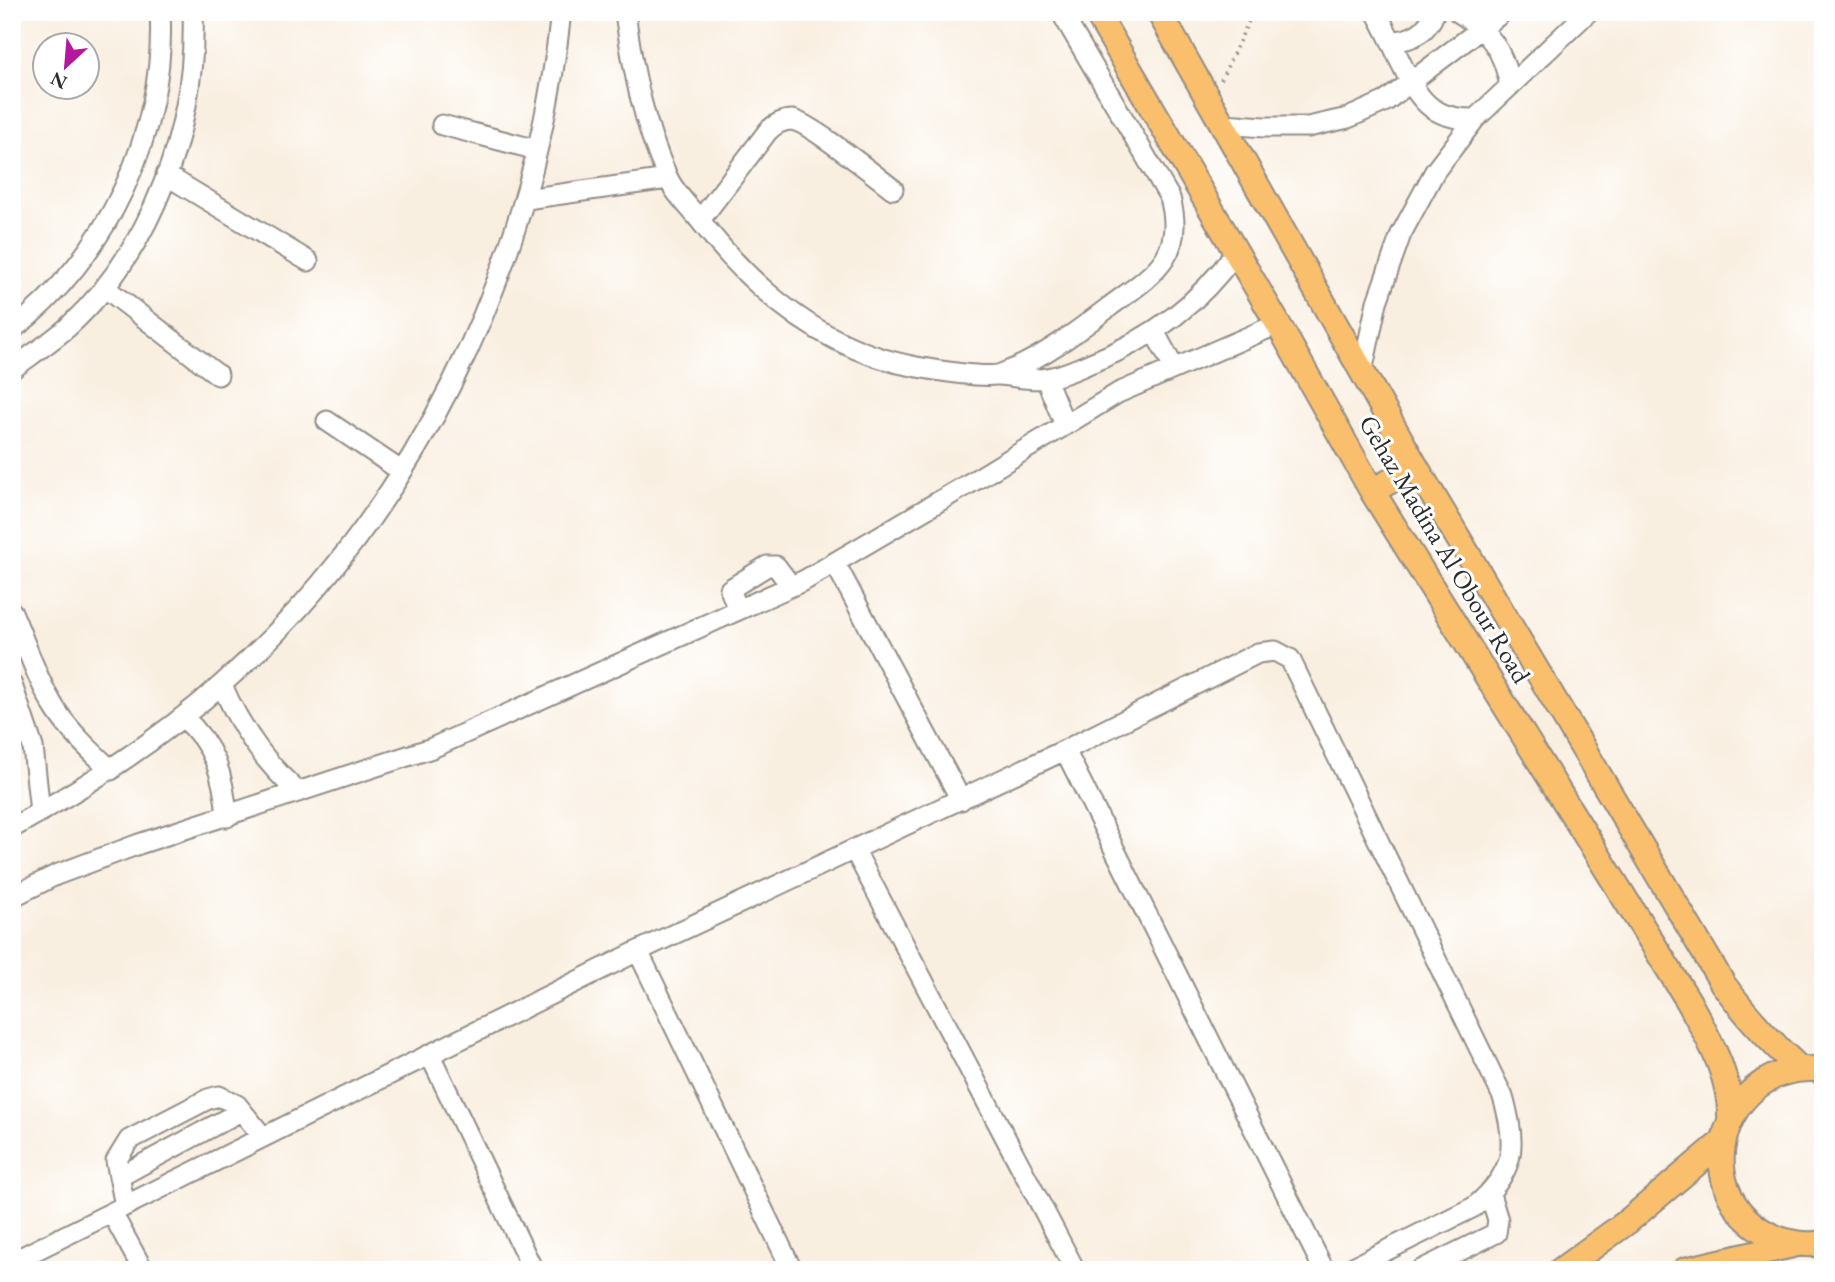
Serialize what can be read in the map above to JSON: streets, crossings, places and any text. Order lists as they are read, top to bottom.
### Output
{
  "streets": {
    "main road": ["Gehaz Madina Al Obour Road"]
  },
  "north": "bottom left"
}
